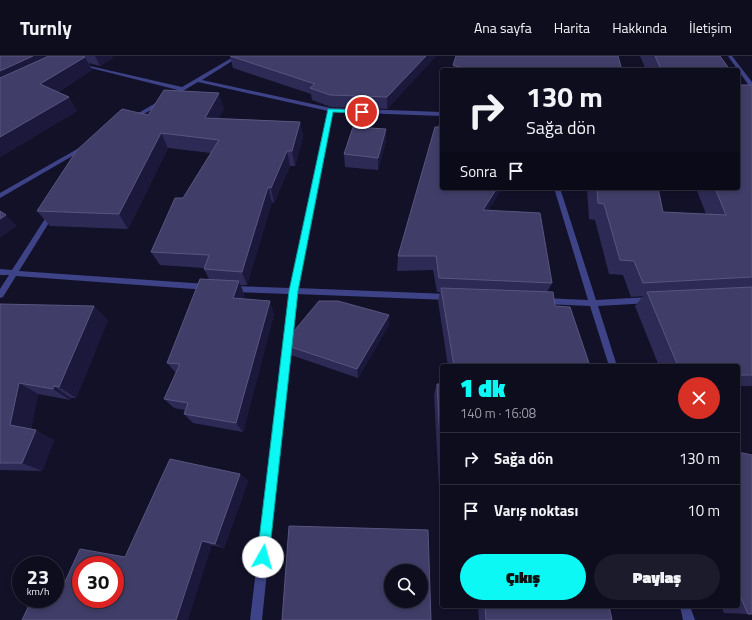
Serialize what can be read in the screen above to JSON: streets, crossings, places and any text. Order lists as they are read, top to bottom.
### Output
{
  "page": {
    "header": "Turnly",
    "nav": [
      "Ana sayfa",
      "Harita",
      "Hakkında",
      "İletişim"
    ],
    "turn": ["130 m", "Sağa dön"],
    "then": "Sonra",
    "heading": ["1 dk", "140 m · 16:08"],
    "list": [
      {
        "name": "Sağa dön",
        "value": "130 m"
      },
      {
        "name": "Varış noktası",
        "value": "10 m"
      }
    ],
    "buttons": ["Çıkış", "Paylaş"],
    "speed": "23 km/h",
    "limit": "30"
  }
}
